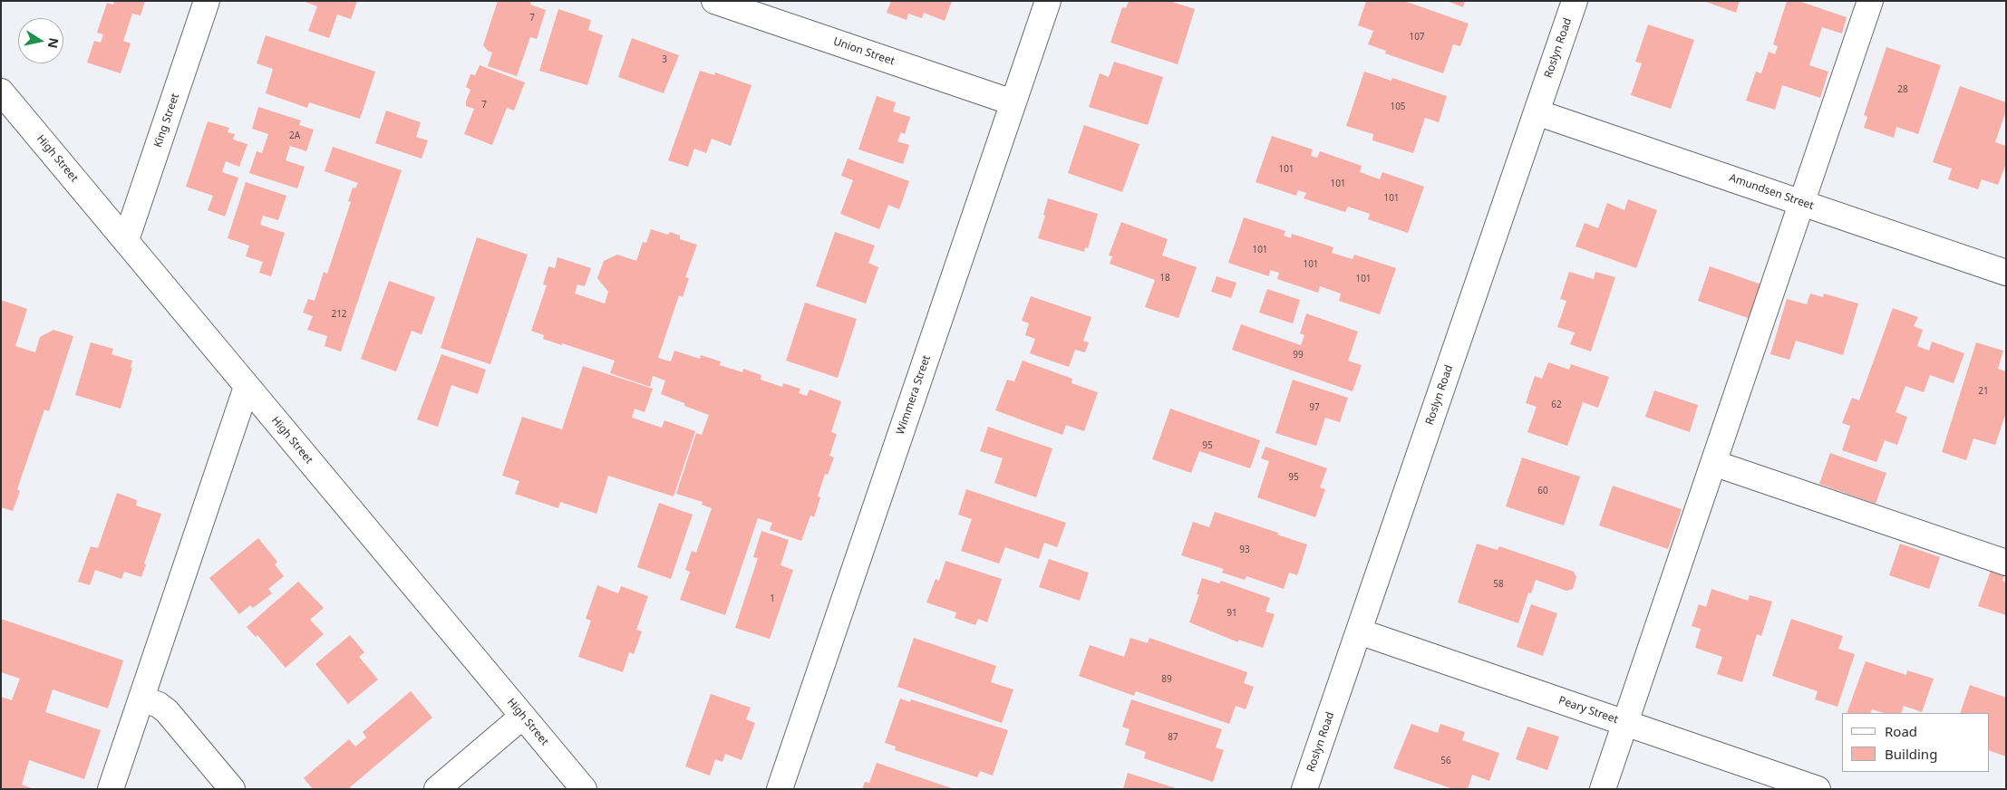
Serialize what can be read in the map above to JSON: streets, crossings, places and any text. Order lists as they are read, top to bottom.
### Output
{
  "streets": {
    "street": [
      "Roslyn Road",
      "Union Street",
      "King Street",
      "High Street",
      "Amundsen Street",
      "Wimmera Street",
      "Peary Street"
    ]
  },
  "crossings": [
    ["Roslyn Road", "Amundsen Street"],
    ["Roslyn Road", "Peary Street"],
    ["Union Street", "Wimmera Street"],
    ["King Street", "High Street"]
  ],
  "house_numbers": [
    "7",
    "107",
    "3",
    "28",
    "7",
    "105",
    "2A",
    "101",
    "101",
    "101",
    "101",
    "101",
    "18",
    "101",
    "212",
    "99",
    "21",
    "62",
    "97",
    "95",
    "95",
    "60",
    "93",
    "58",
    "1",
    "91",
    "89",
    "87",
    "56"
  ],
  "legend": ["Road", "Building"],
  "north": "right"
}
